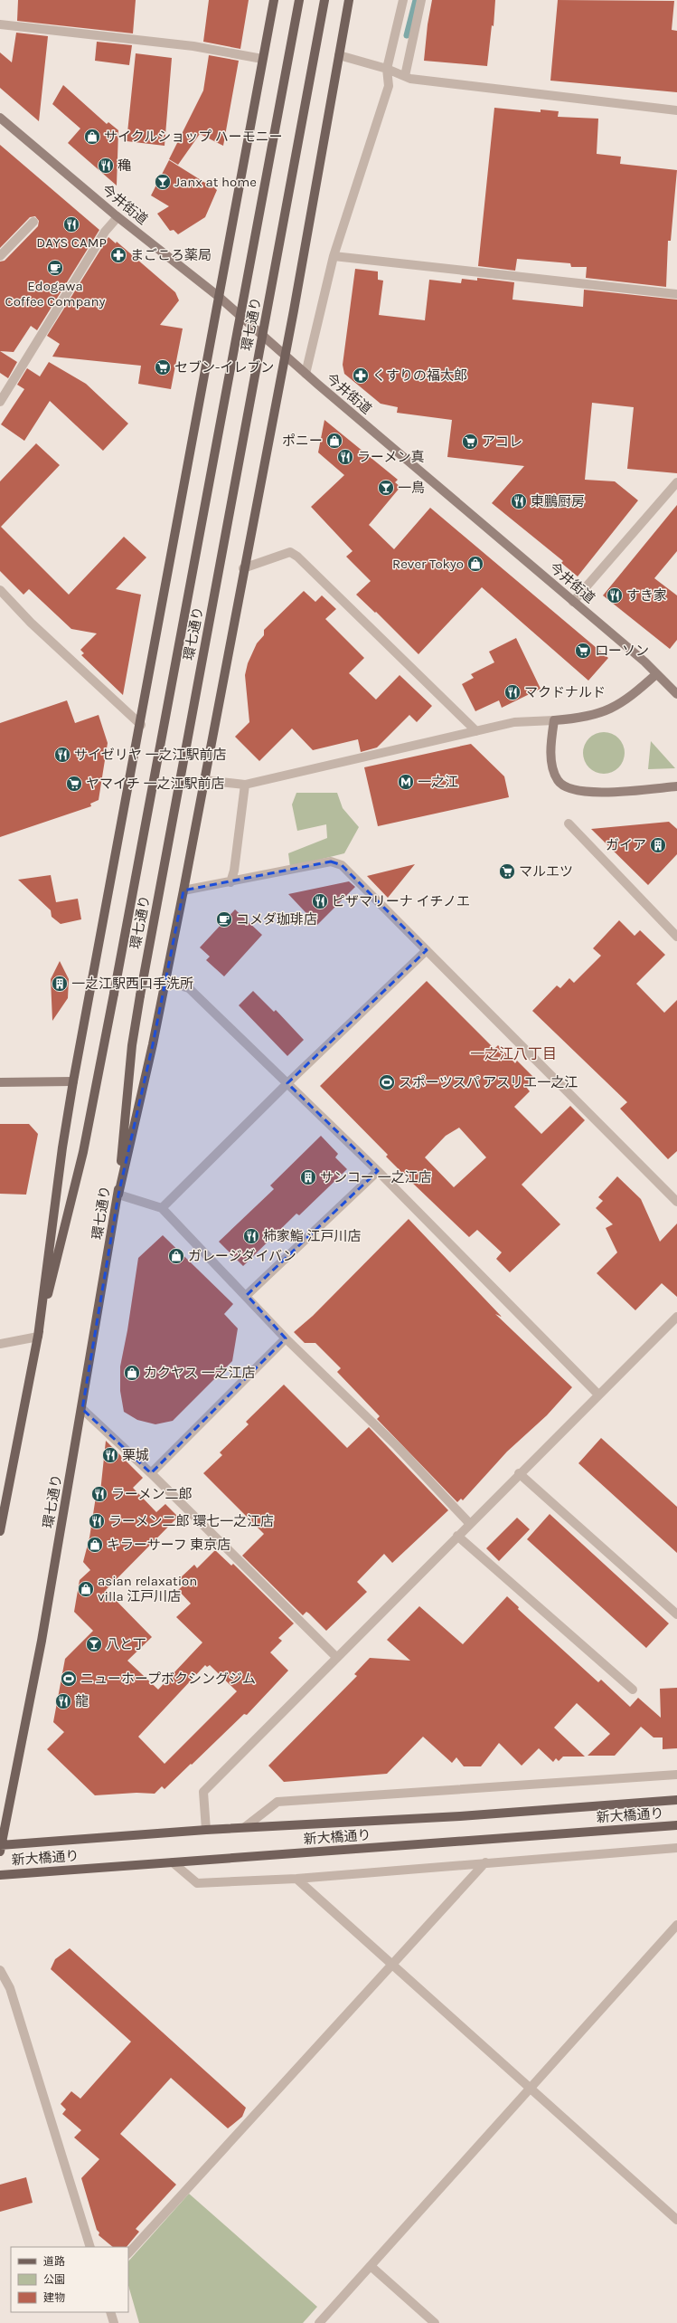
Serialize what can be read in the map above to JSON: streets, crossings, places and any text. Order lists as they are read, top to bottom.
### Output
{
  "streets": {
    "main road": ["環七通り", "新大橋通り"],
    "street": ["今井街道"]
  },
  "crossings": [
    ["環七通り", "新大橋通り"]
  ],
  "districts": ["一之江八丁目"],
  "places": {
    "shop": [
      "サイクルショップ ハーモニー",
      "ポニー",
      "Rever Tokyo",
      "ガレージダイバン",
      "カクヤス 一之江店",
      "キラーサーフ 東京店",
      "asian relaxation villa 江戸川店"
    ],
    "restaurant": [
      "穐",
      "DAYS CAMP",
      "ラーメン真",
      "東鵬厨房",
      "すき家",
      "マクドナルド",
      "サイゼリヤ 一之江駅前店",
      "ピザマリーナ イチノエ",
      "柿家鮨 江戸川店",
      "栗城",
      "ラーメン二郎",
      "ラーメン二郎 環七一之江店",
      "龍"
    ],
    "bar": ["Janx at home", "一鳥", "八と丁"],
    "pharmacy": ["まごころ薬局", "くすりの福太郎"],
    "cafe": ["Edogawa Coffee Company", "コメダ珈琲店"],
    "supermarket": [
      "セブン-イレブン",
      "アコレ",
      "ローソン",
      "ヤマイチ 一之江駅前店",
      "マルエツ"
    ],
    "metro station": ["一之江"],
    "building": ["ガイア", "一之江駅西口手洗所", "サンコー 一之江店"],
    "sports": ["スポーツスパ アスリエ一之江", "ニューホープボクシングジム"]
  },
  "legend": ["道路", "公園", "建物"]
}
